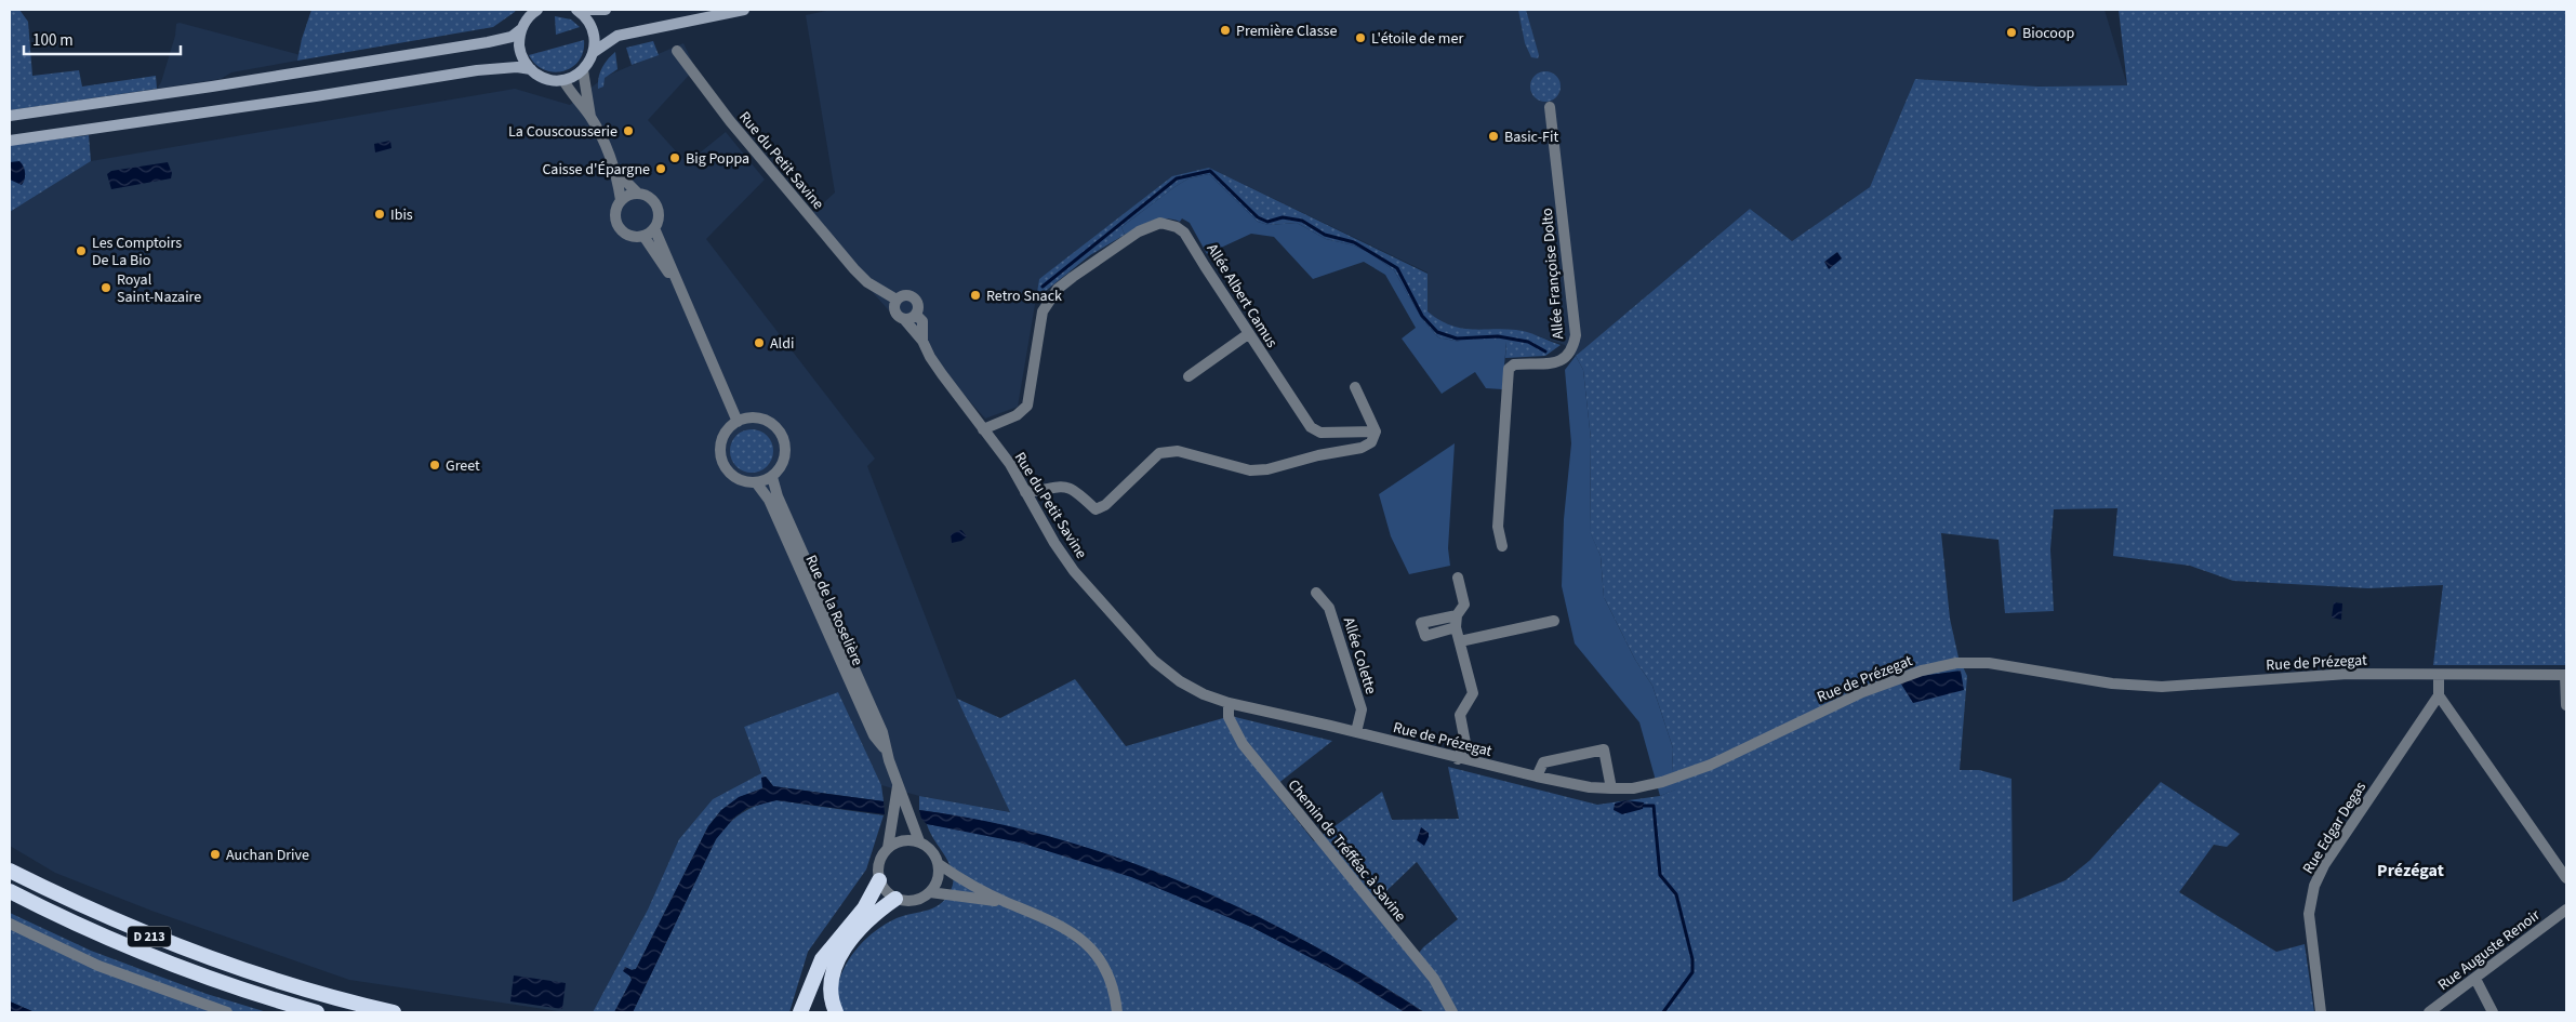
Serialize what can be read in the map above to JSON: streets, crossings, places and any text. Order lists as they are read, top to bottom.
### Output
{
  "streets": {
    "highway": ["D 213"],
    "street": [
      "Rue du Petit Savine",
      "Allée Françoise Dolto",
      "Allée Albert Camus",
      "Rue de la Roselière",
      "Allée Colette",
      "Rue de Prézegat",
      "Rue Edgar Degas",
      "Chemin de Tréfféac à Savine",
      "Rue Auguste Renoir"
    ]
  },
  "crossings": [
    ["Rue du Petit Savine", "Allée Albert Camus"],
    ["Rue du Petit Savine", "Rue de Prézegat"],
    ["Rue du Petit Savine", "Chemin de Tréfféac à Savine"],
    ["Allée Colette", "Rue de Prézegat"],
    ["Rue de Prézegat", "Chemin de Tréfféac à Savine"]
  ],
  "districts": ["Prézégat"],
  "places": [
    "Première Classe",
    "Biocoop",
    "L'étoile de mer",
    "La Couscousserie",
    "Basic-Fit",
    "Big Poppa",
    "Caisse d'Épargne",
    "Ibis",
    "Les Comptoirs De La Bio",
    "Royal Saint-Nazaire",
    "Retro Snack",
    "Aldi",
    "Greet",
    "Auchan Drive"
  ],
  "scale_bar": "100 m"
}
